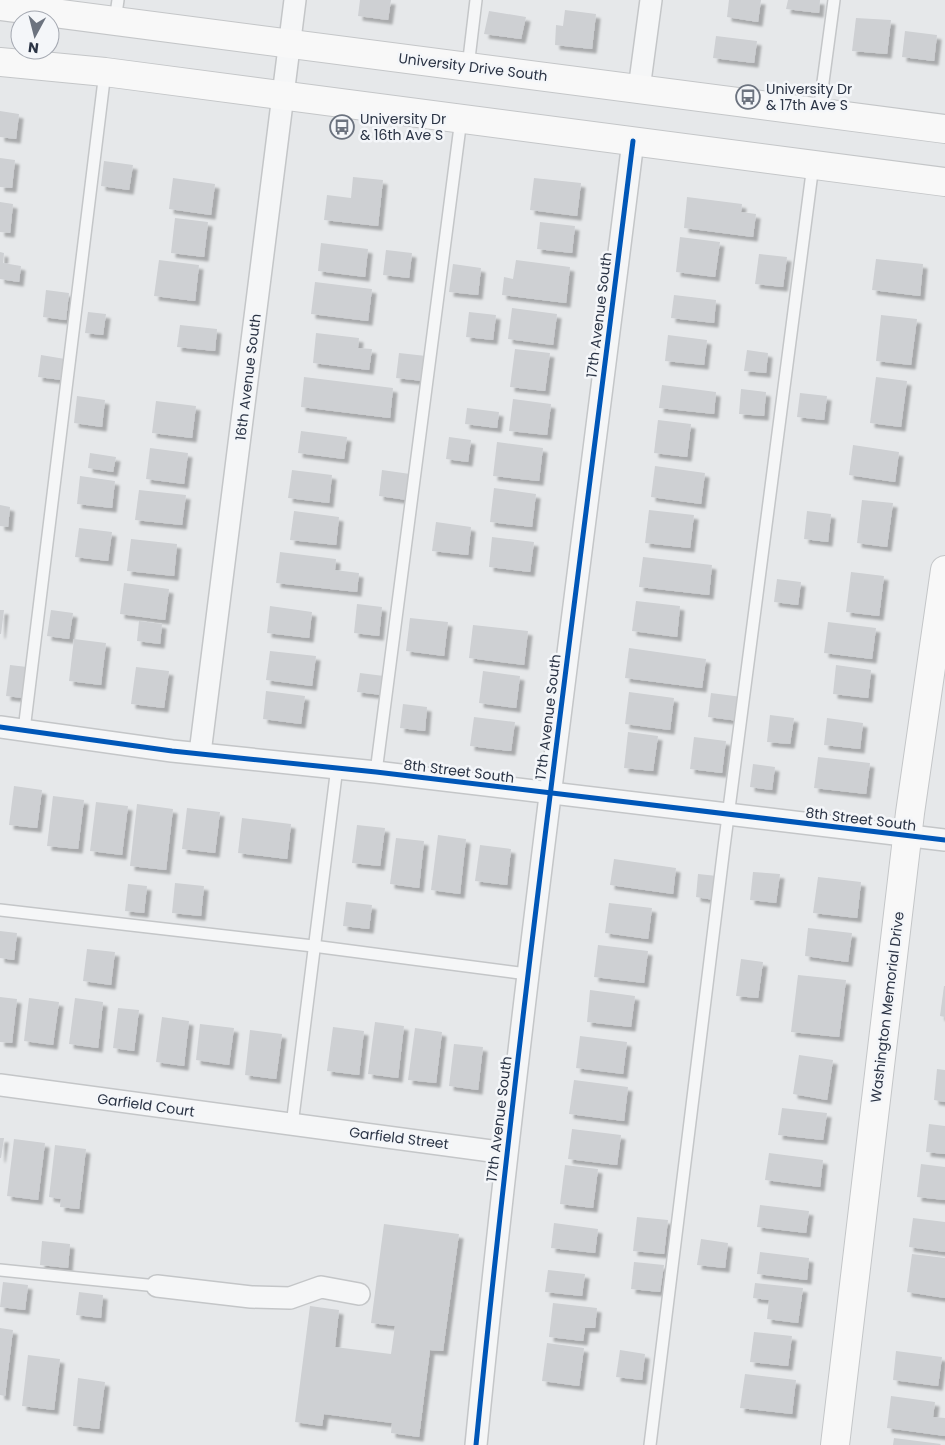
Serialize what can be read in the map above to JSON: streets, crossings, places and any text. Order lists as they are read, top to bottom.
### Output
{
  "streets": {
    "main road": ["University Drive South", "Washington Memorial Drive"],
    "street": [
      "17th Avenue South",
      "16th Avenue South",
      "8th Street South",
      "Garfield Court",
      "Garfield Street"
    ]
  },
  "crossings": [
    ["University Drive South", "16th Avenue South"],
    ["17th Avenue South", "8th Street South"],
    ["17th Avenue South", "Garfield Street"],
    ["16th Avenue South", "8th Street South"],
    ["8th Street South", "Washington Memorial Drive"],
    ["Garfield Court", "Garfield Street"]
  ],
  "places": {
    "bus stop": ["University Dr & 17th Ave S", "University Dr & 16th Ave S"]
  },
  "north": "bottom"
}
